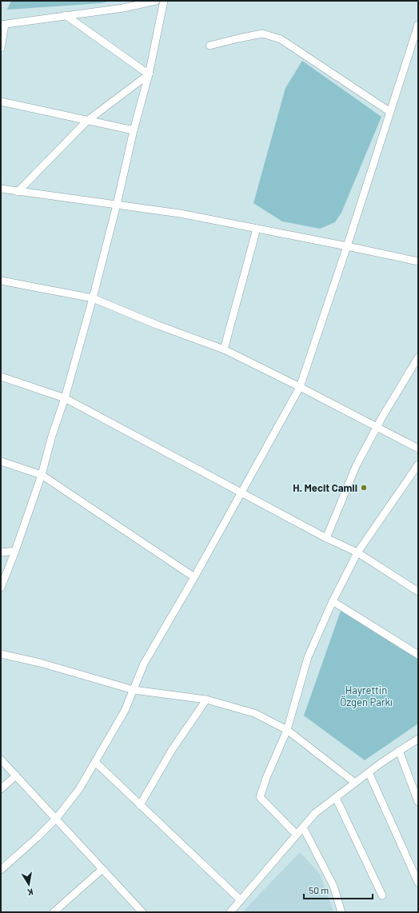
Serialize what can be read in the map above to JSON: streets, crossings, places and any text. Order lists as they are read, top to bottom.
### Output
{
  "parks": ["Hayrettin Özgen Parkı"],
  "places": ["H. Mecit Camii"],
  "scale_bar": "50 m",
  "north": "bottom"
}
